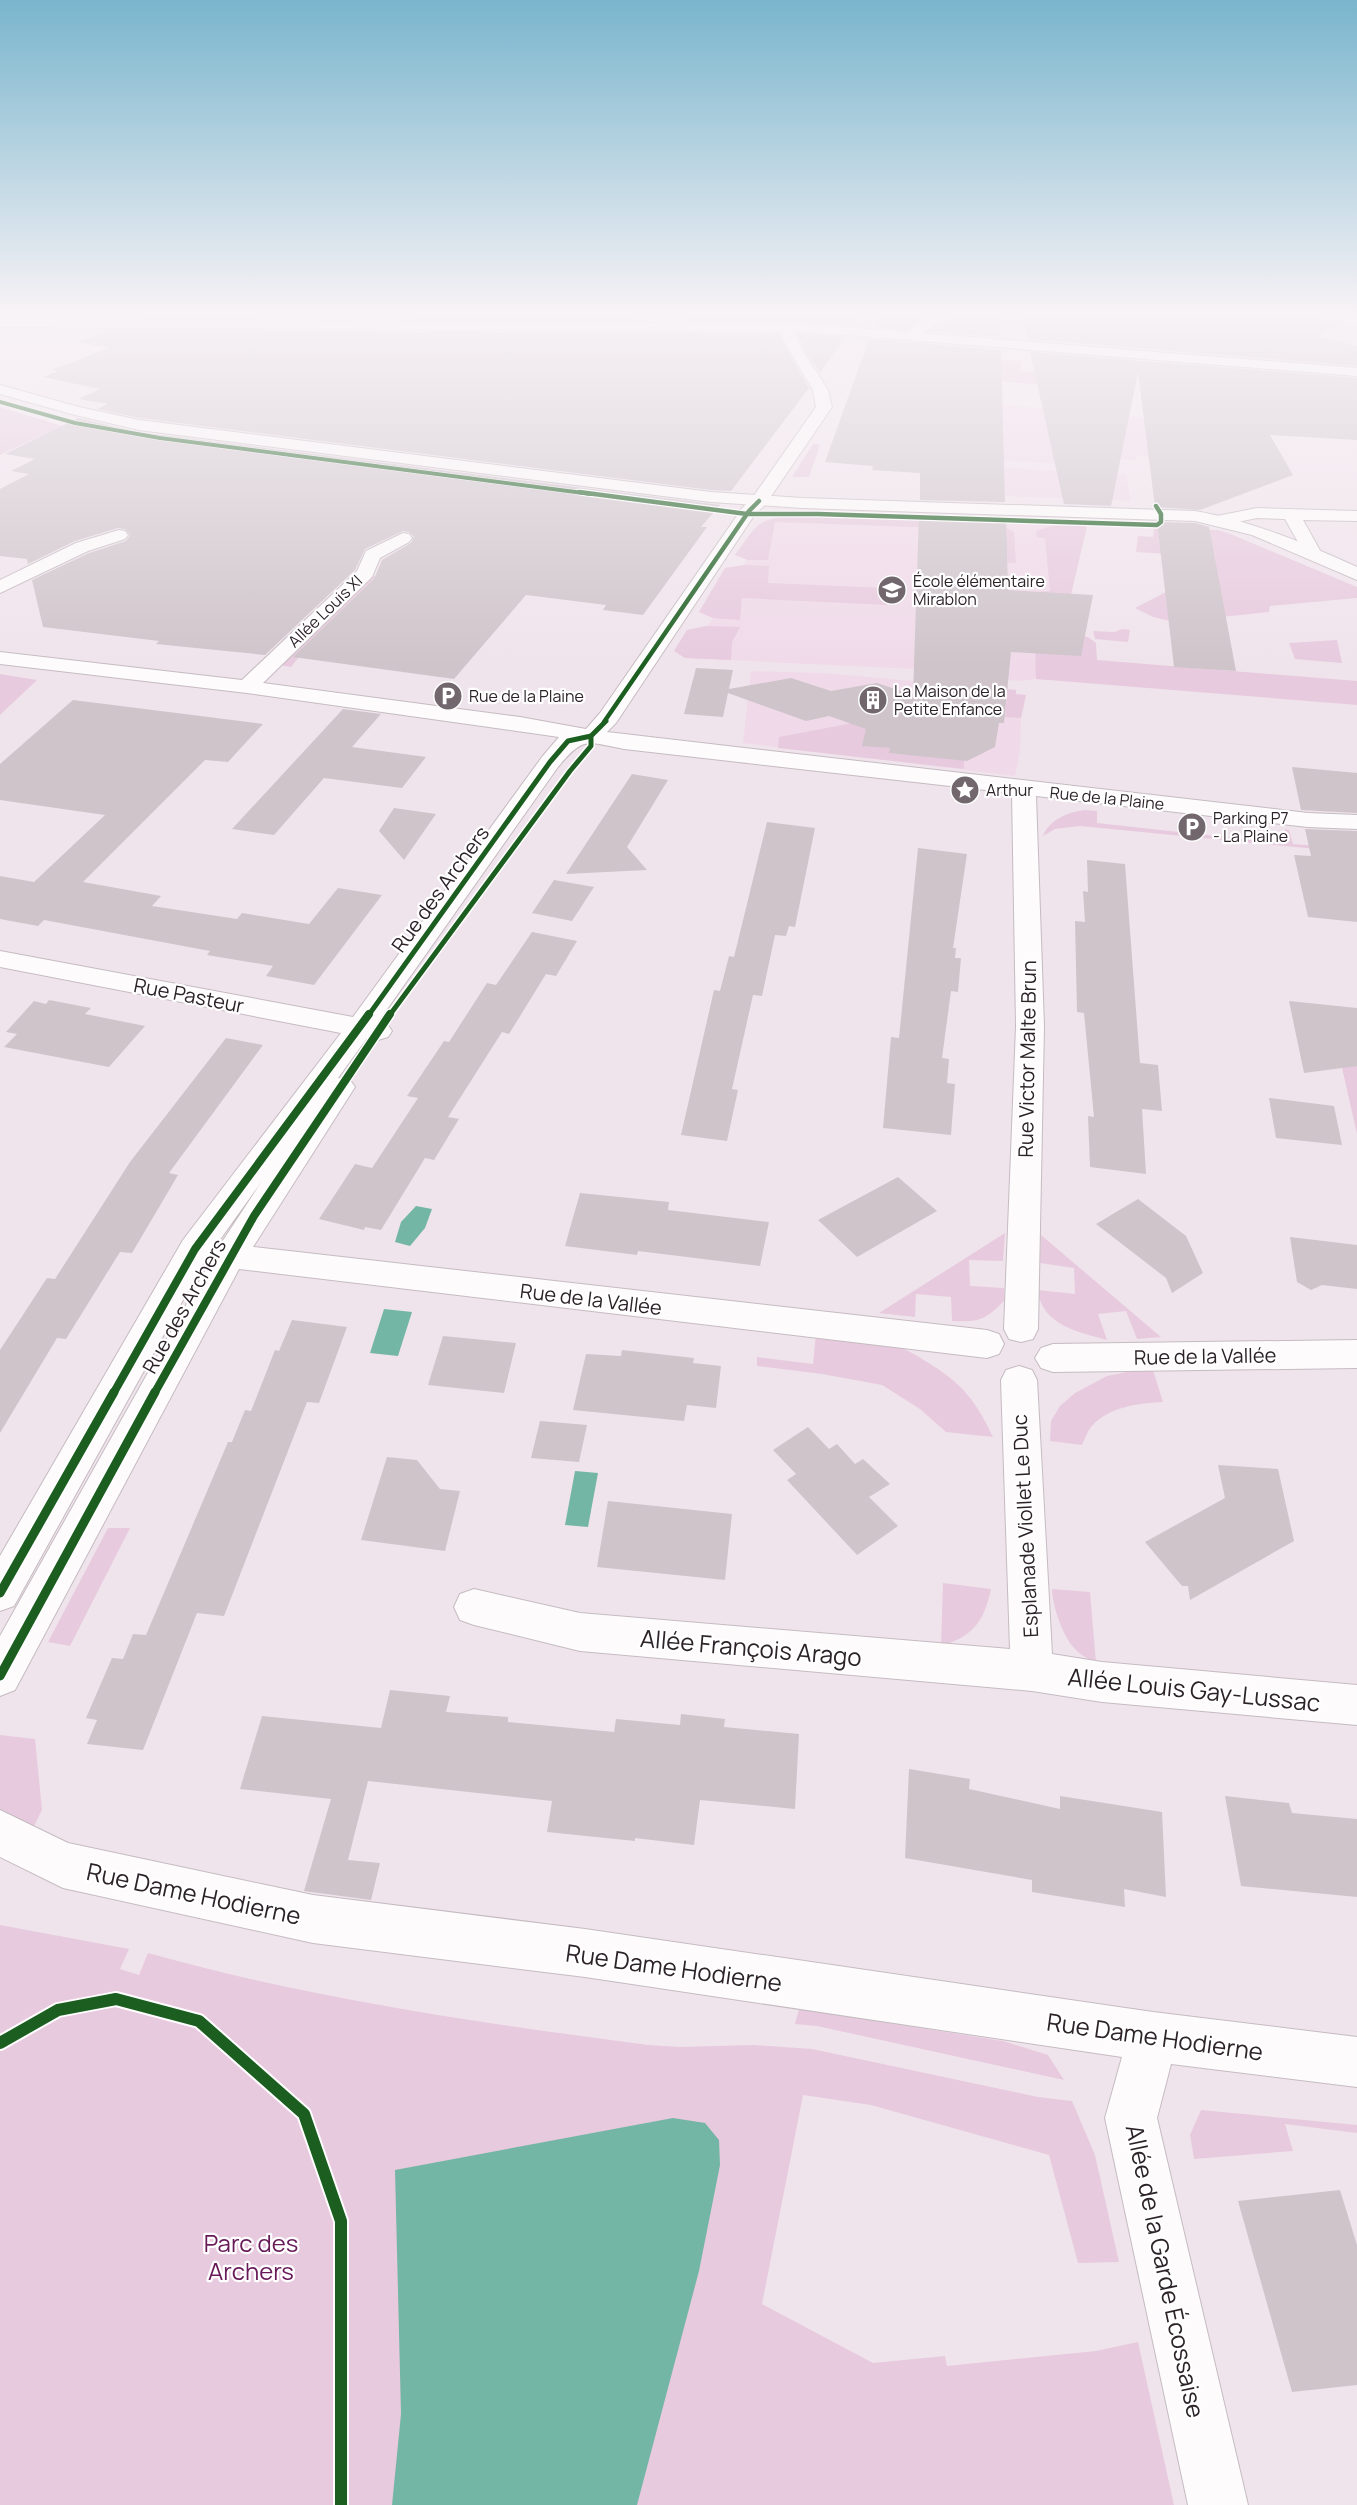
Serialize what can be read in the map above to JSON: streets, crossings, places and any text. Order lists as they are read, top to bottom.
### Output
{
  "streets": {
    "street": [
      "Allée Louis XI",
      "Rue de la Plaine",
      "Rue des Archers",
      "Rue Pasteur",
      "Rue Victor Malte Brun",
      "Rue de la Vallée",
      "Esplanade Viollet Le Duc",
      "Allée François Arago",
      "Allée Louis Gay-Lussac",
      "Rue Dame Hodierne",
      "Allée de la Garde Écossaise"
    ]
  },
  "crossings": [
    ["Allée Louis XI", "Rue de la Plaine"],
    ["Rue de la Plaine", "Rue des Archers"],
    ["Rue de la Plaine", "Rue Victor Malte Brun"],
    ["Rue des Archers", "Rue Pasteur"],
    ["Rue des Archers", "Rue de la Vallée"],
    ["Rue Victor Malte Brun", "Rue de la Vallée"],
    ["Rue Victor Malte Brun", "Esplanade Viollet Le Duc"],
    ["Rue de la Vallée", "Esplanade Viollet Le Duc"],
    ["Esplanade Viollet Le Duc", "Allée François Arago"],
    ["Esplanade Viollet Le Duc", "Allée Louis Gay-Lussac"],
    ["Allée François Arago", "Allée Louis Gay-Lussac"],
    ["Rue Dame Hodierne", "Allée de la Garde Écossaise"]
  ],
  "parks": ["Parc des Archers"],
  "places": {
    "school or university": ["École élémentaire Mirablon"],
    "parking": ["Rue de la Plaine", "Parking P7 - La Plaine"],
    "building": ["La Maison de la Petite Enfance"],
    "place": ["Arthur"]
  }
}
